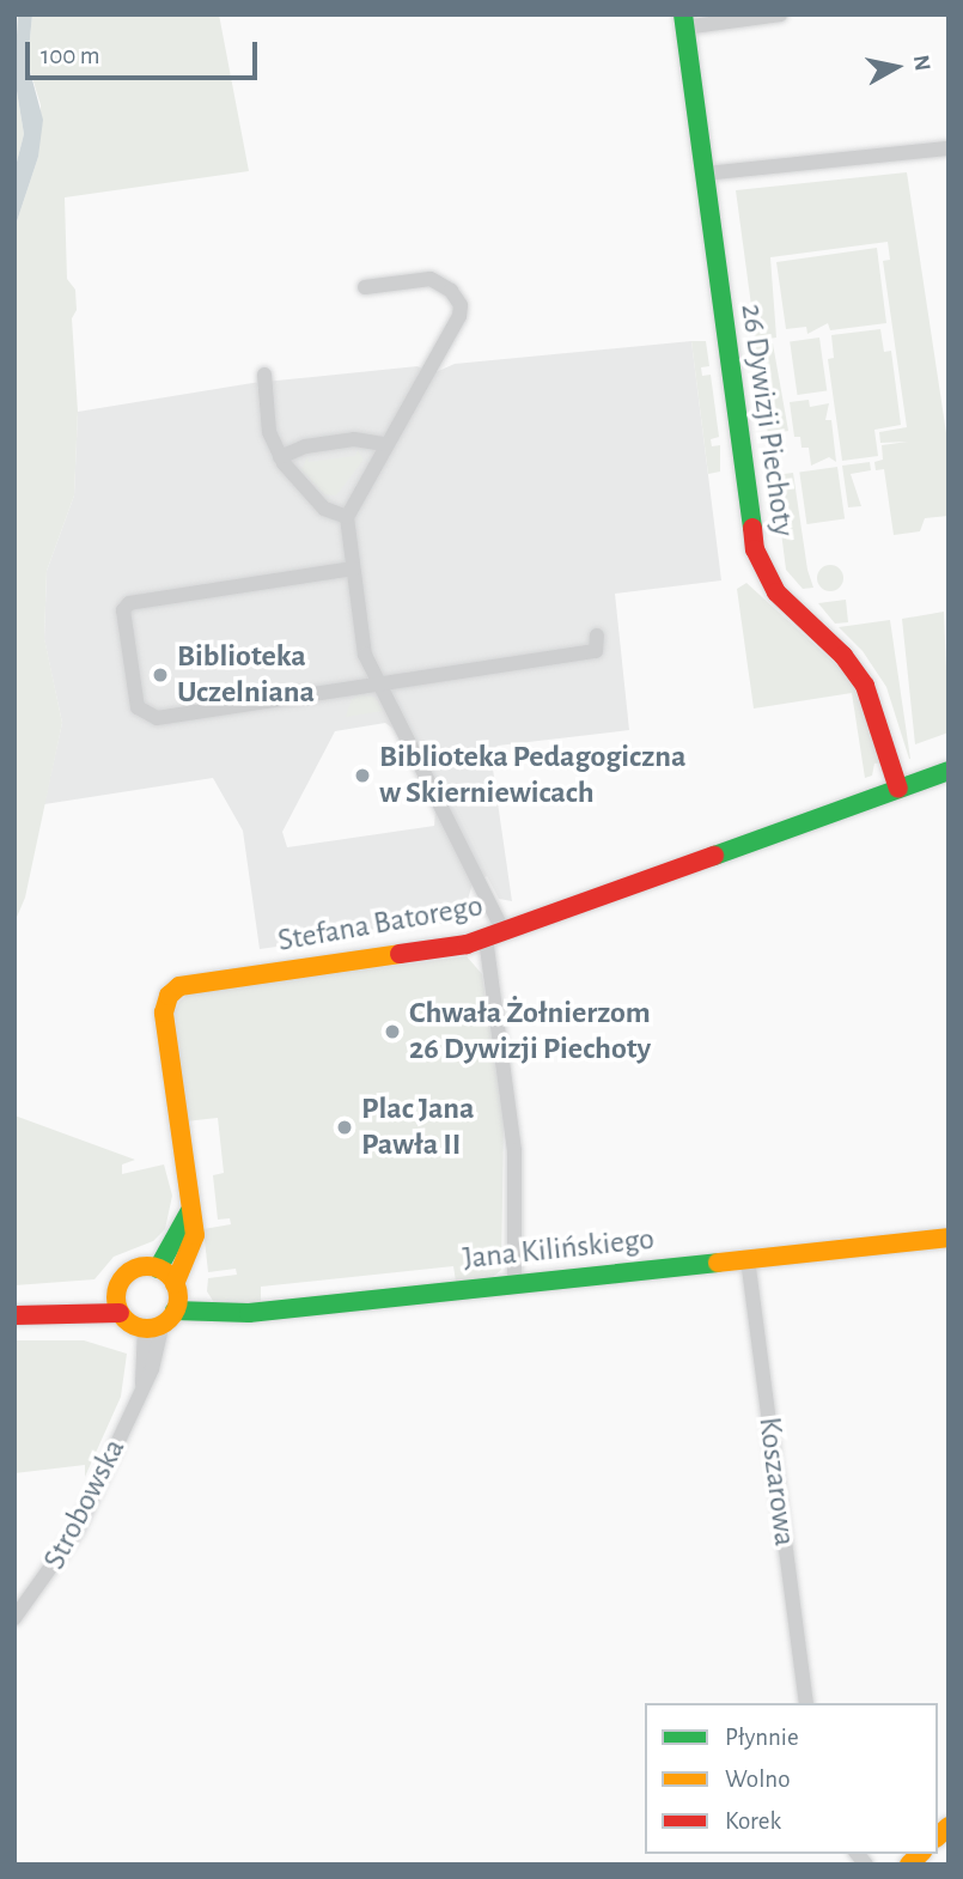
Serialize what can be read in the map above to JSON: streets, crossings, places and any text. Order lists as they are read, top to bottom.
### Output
{
  "streets": {
    "street": [
      "26 Dywizji Piechoty",
      "Stefana Batorego",
      "Jana Kilińskiego",
      "Koszarowa",
      "Strobowska"
    ]
  },
  "crossings": [
    ["26 Dywizji Piechoty", "Stefana Batorego"],
    ["Jana Kilińskiego", "Koszarowa"],
    ["Jana Kilińskiego", "Strobowska"]
  ],
  "places": [
    "Biblioteka Uczelniana",
    "Biblioteka Pedagogiczna w Skierniewicach",
    "Chwała Żołnierzom 26 Dywizji Piechoty",
    "Plac Jana Pawła II"
  ],
  "legend": ["Płynnie", "Wolno", "Korek"],
  "scale_bar": "100 m",
  "north": "right"
}
